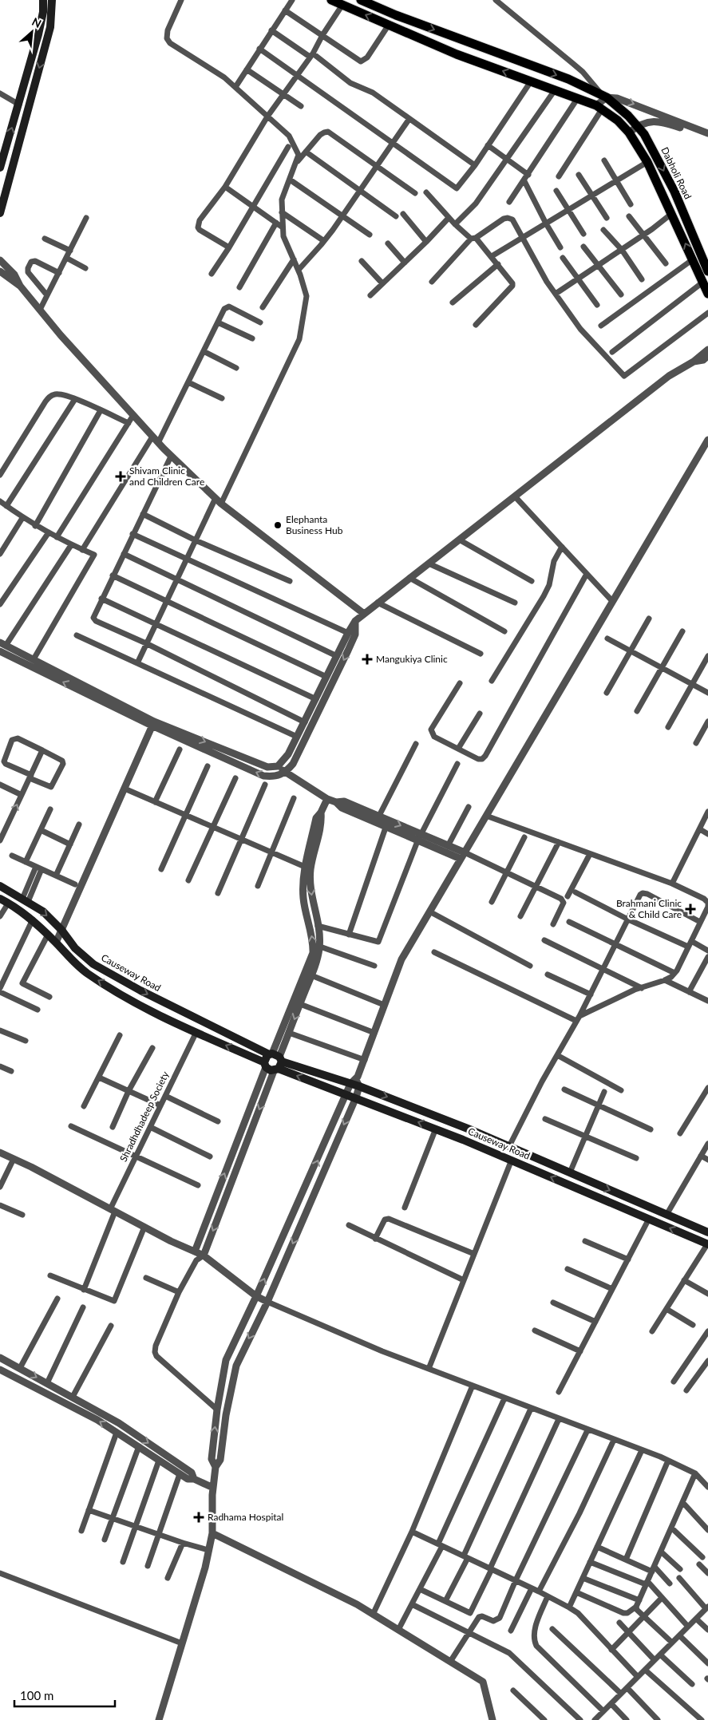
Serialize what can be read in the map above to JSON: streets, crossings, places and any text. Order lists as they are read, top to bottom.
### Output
{
  "streets": {
    "main road": ["Dabholi Road", "Causeway Road"],
    "street": ["Shradhdhadeep Society"]
  },
  "crossings": [
    ["Causeway Road", "Shradhdhadeep Society"]
  ],
  "places": {
    "health": [
      "Shivam Clinic and Children Care",
      "Mangukiya Clinic",
      "Brahmani Clinic & Child Care",
      "Radhama Hospital"
    ],
    "other": ["Elephanta Business Hub"]
  },
  "scale_bar": "100 m",
  "north": "top right"
}
